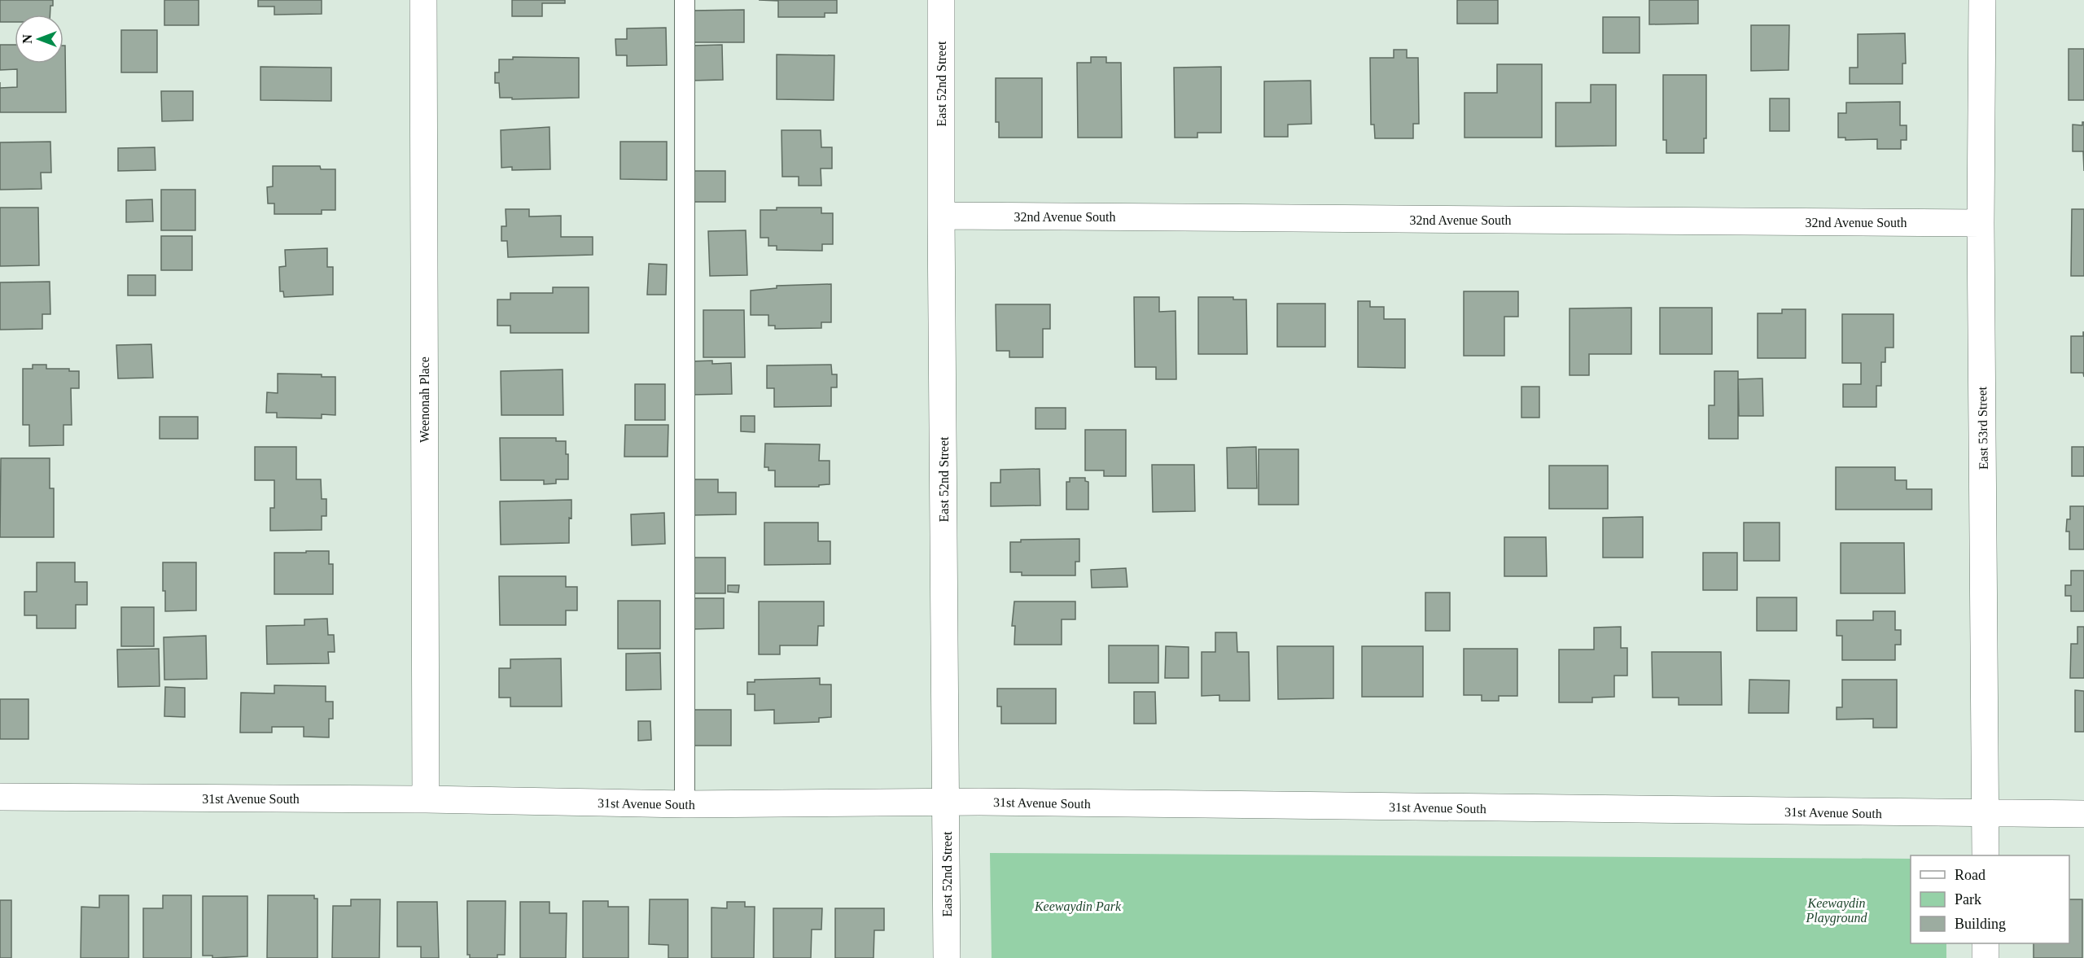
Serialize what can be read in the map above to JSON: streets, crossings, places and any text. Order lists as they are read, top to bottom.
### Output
{
  "streets": {
    "street": [
      "East 52nd Street",
      "32nd Avenue South",
      "Weenonah Place",
      "East 53rd Street",
      "31st Avenue South"
    ]
  },
  "crossings": [
    ["East 52nd Street", "32nd Avenue South"],
    ["East 52nd Street", "31st Avenue South"],
    ["32nd Avenue South", "East 53rd Street"],
    ["Weenonah Place", "31st Avenue South"],
    ["East 53rd Street", "31st Avenue South"]
  ],
  "parks": ["Keewaydin Playground", "Keewaydin Park"],
  "legend": ["Road", "Park", "Building"],
  "north": "left"
}
